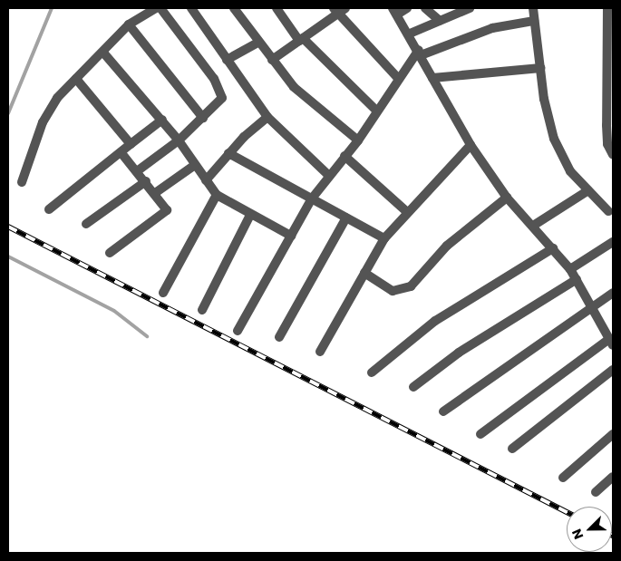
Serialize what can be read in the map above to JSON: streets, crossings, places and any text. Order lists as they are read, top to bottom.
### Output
{
  "north": "bottom left"
}
